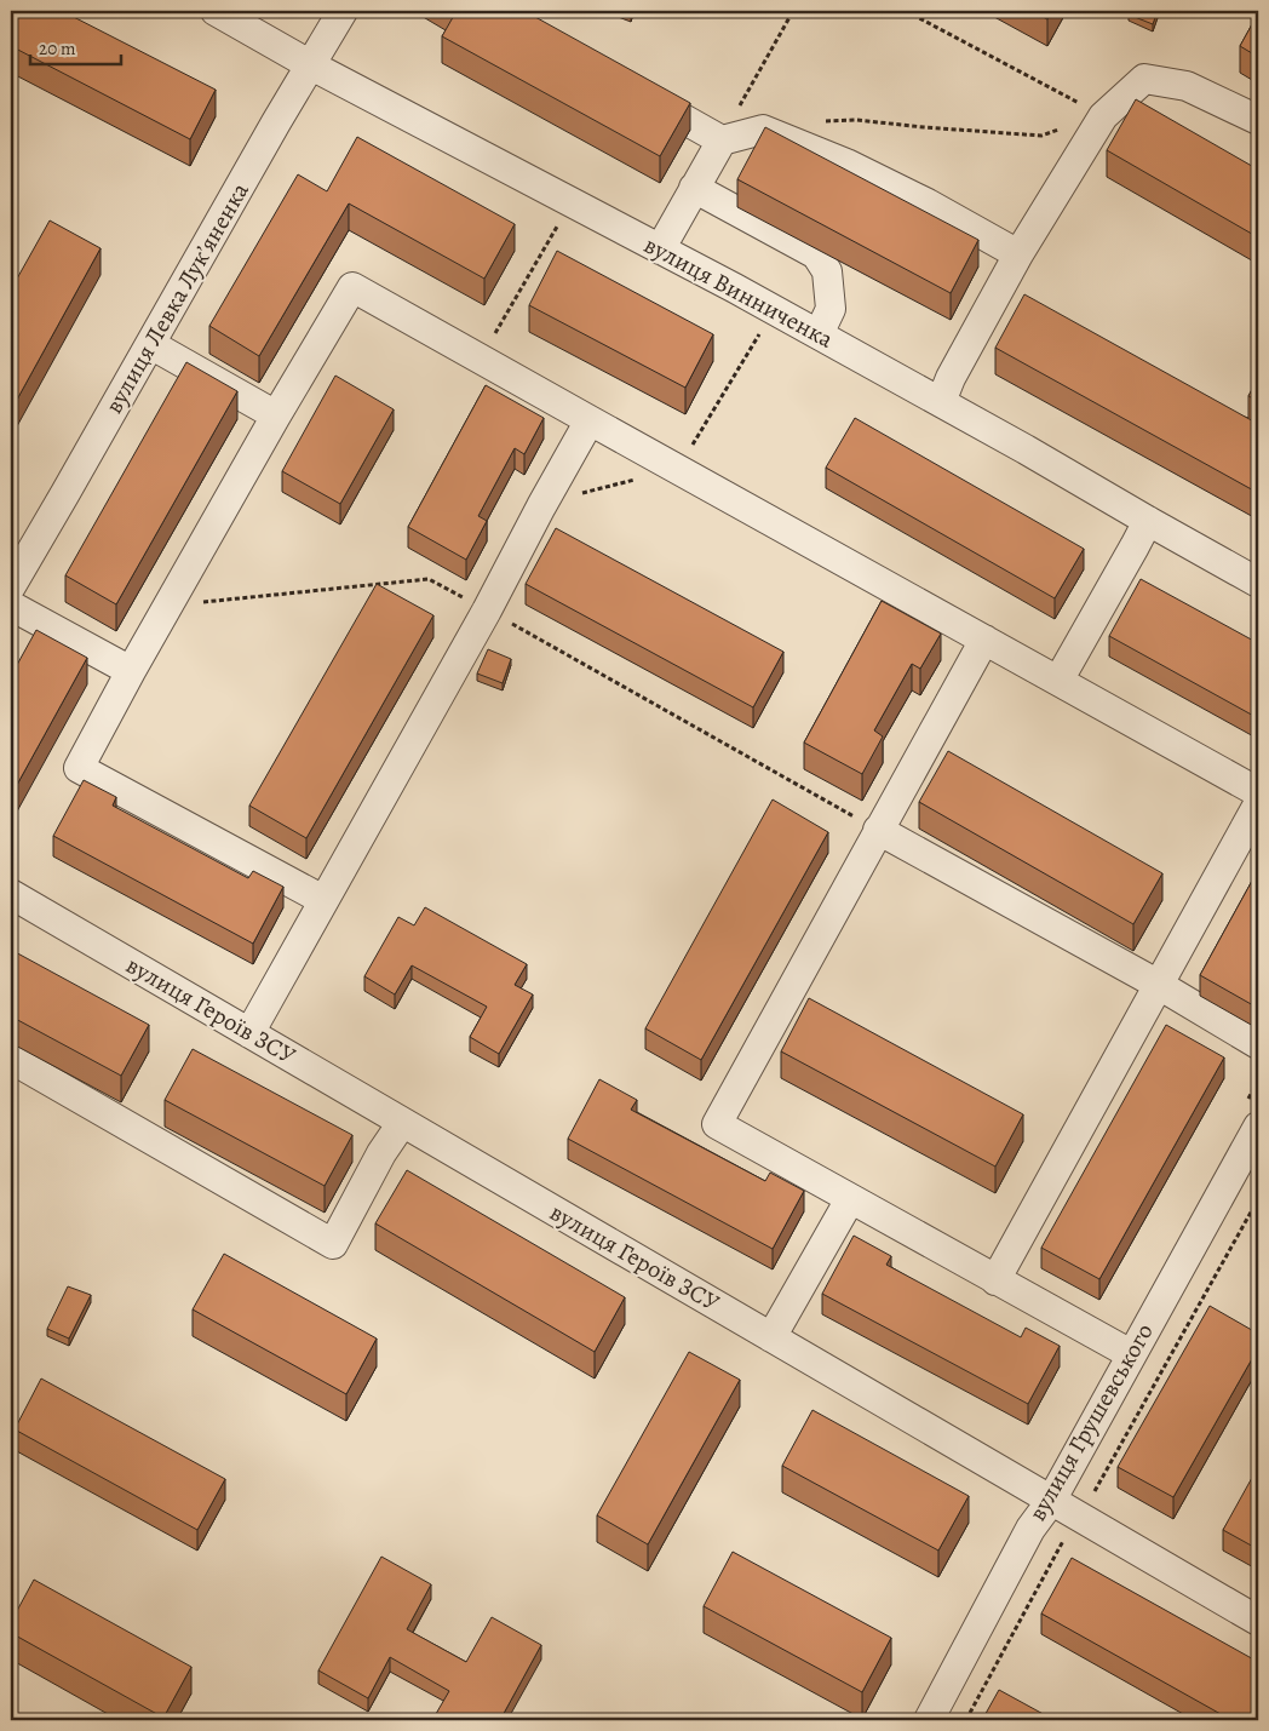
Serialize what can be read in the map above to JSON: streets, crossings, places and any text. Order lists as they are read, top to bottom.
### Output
{
  "streets": {
    "street": [
      "вулиця Винниченка",
      "вулиця Левка Лукʼяненка",
      "вулиця Героїв ЗСУ",
      "вулиця Грушевського"
    ]
  },
  "crossings": [
    ["вулиця Винниченка", "вулиця Левка Лукʼяненка"],
    ["вулиця Героїв ЗСУ", "вулиця Грушевського"]
  ],
  "scale_bar": "20 m"
}
